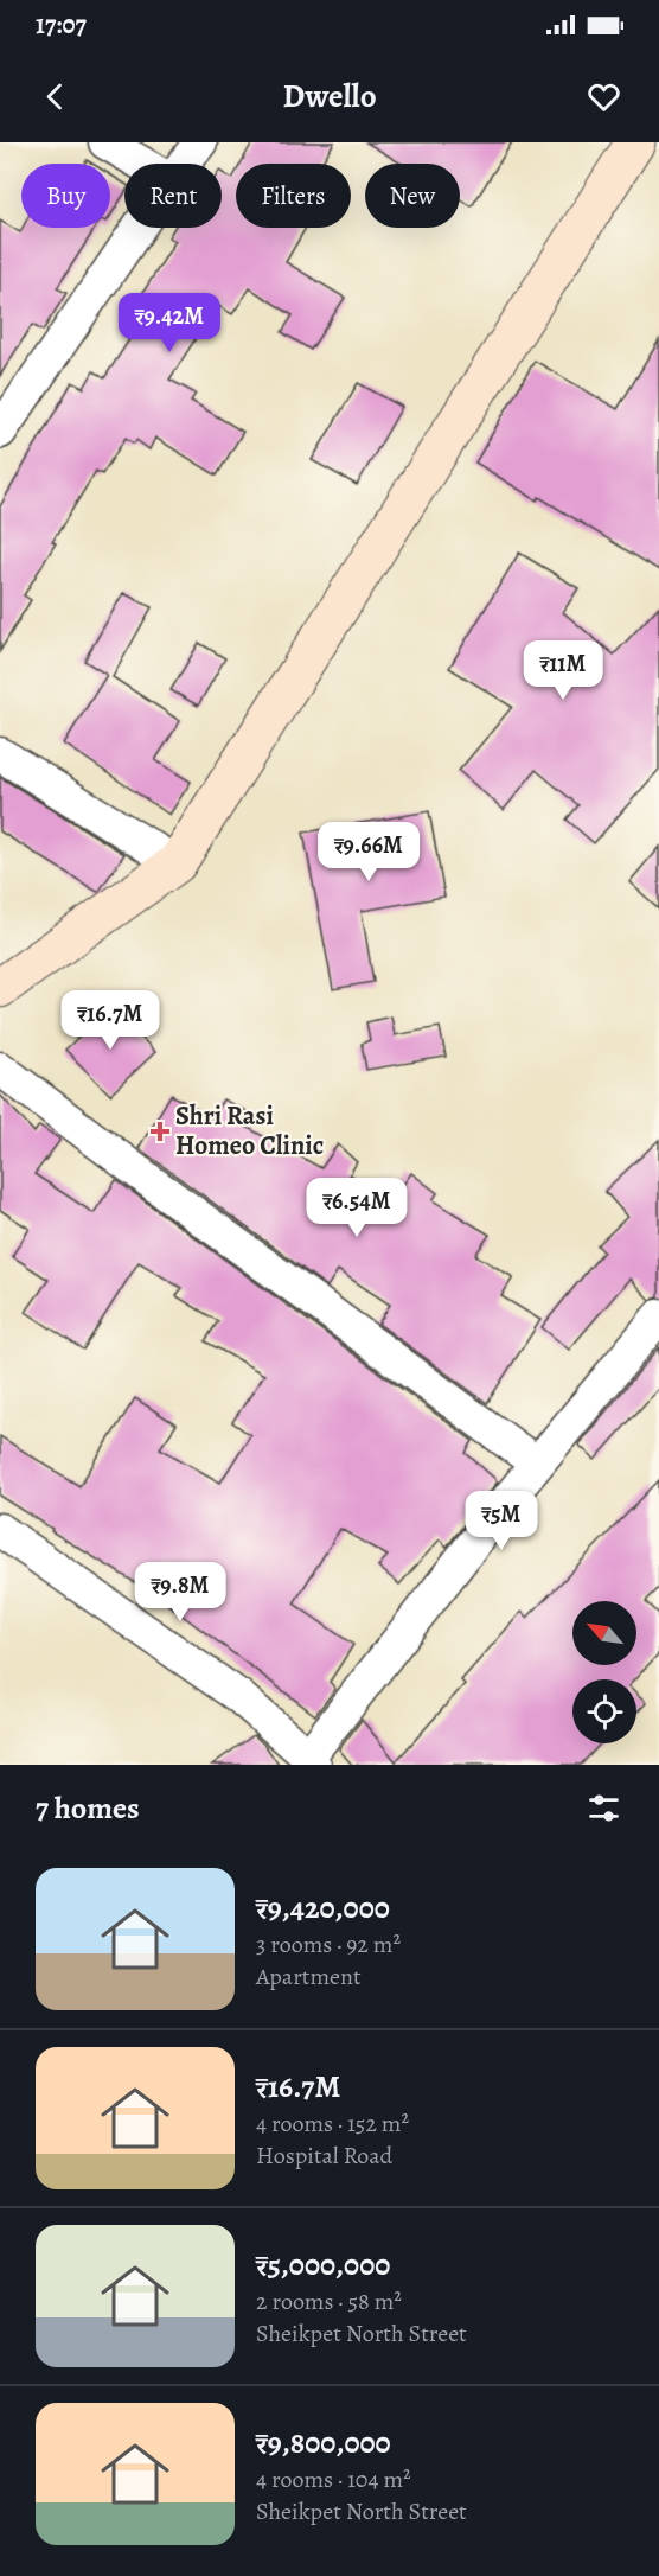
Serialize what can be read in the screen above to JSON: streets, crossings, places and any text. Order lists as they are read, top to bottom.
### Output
{
  "places": {
    "health": ["Shri Rasi Homeo Clinic"]
  },
  "north": "top left",
  "page": {
    "status": "17:07",
    "header": "Dwello",
    "chip": [
      "Buy",
      "Rent",
      "Filters",
      "New"
    ],
    "price": [
      "₹9.42M",
      "₹11M",
      "₹9.66M",
      "₹16.7M",
      "₹6.54M",
      "₹5M",
      "₹9.8M"
    ],
    "heading": "7 homes",
    "list": [
      {
        "name": "₹9,420,000",
        "note": "3 rooms · 92 m² · Apartment"
      },
      {
        "name": "₹16.7M",
        "note": "4 rooms · 152 m² · Hospital Road"
      },
      {
        "name": "₹5,000,000",
        "note": "2 rooms · 58 m² · Sheikpet North Street"
      },
      {
        "name": "₹9,800,000",
        "note": "4 rooms · 104 m² · Sheikpet North Street"
      }
    ]
  }
}
